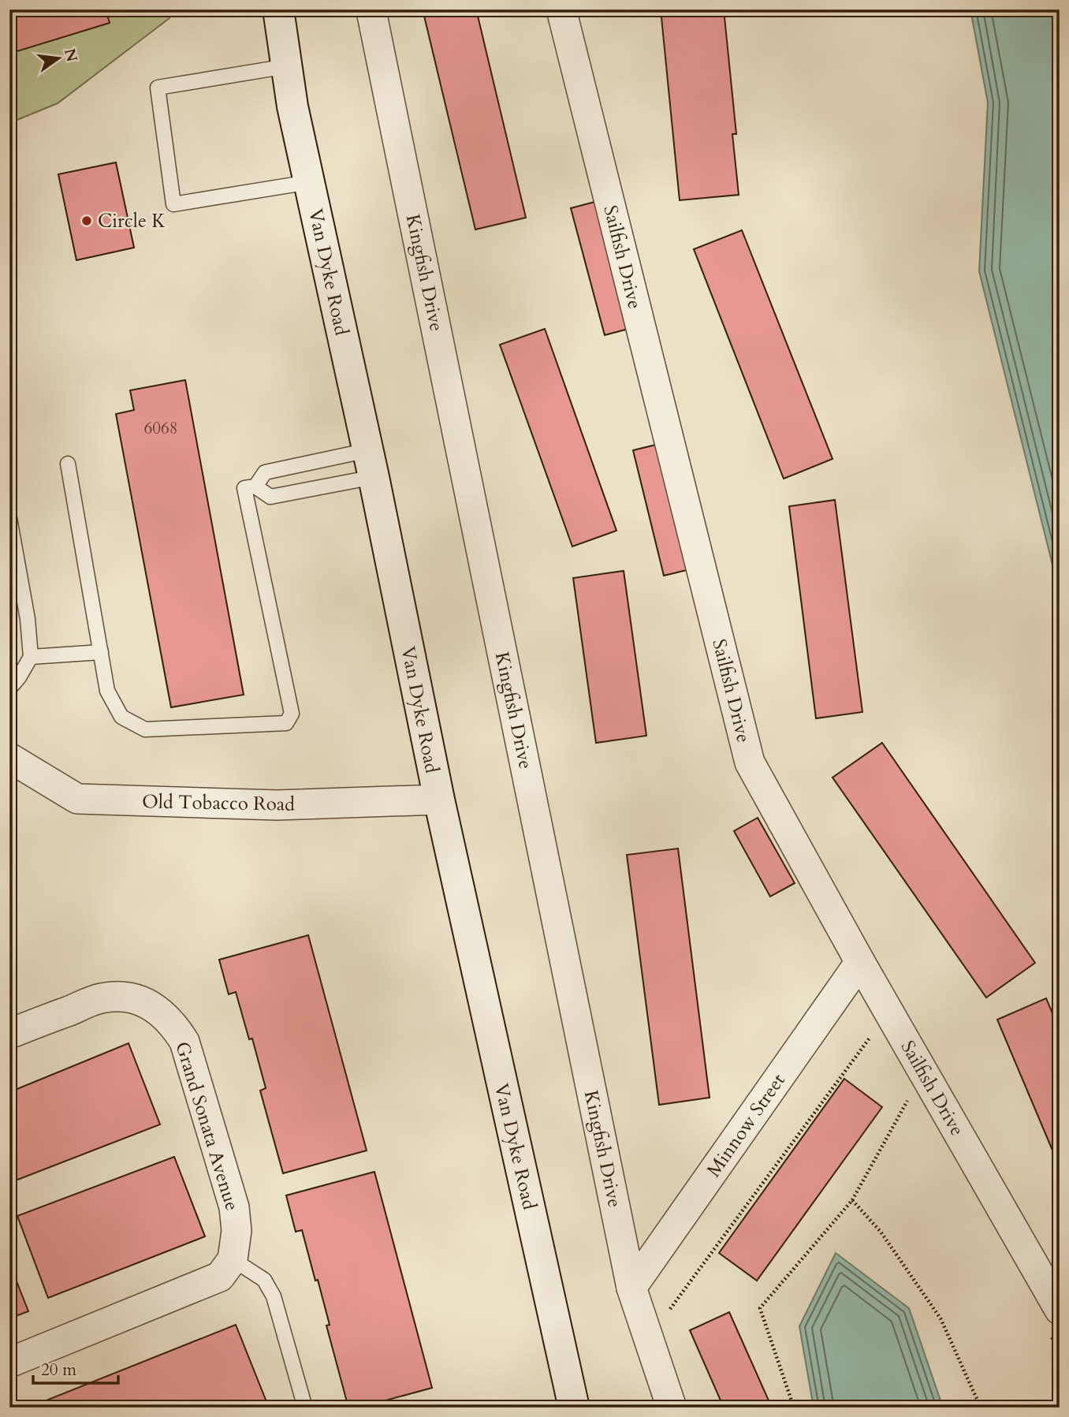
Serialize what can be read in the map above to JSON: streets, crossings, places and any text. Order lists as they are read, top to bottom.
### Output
{
  "streets": {
    "main road": ["Van Dyke Road"],
    "street": [
      "Sailfish Drive",
      "Kingfish Drive",
      "Old Tobacco Road",
      "Minnow Street",
      "Grand Sonata Avenue"
    ]
  },
  "crossings": [
    ["Sailfish Drive", "Minnow Street"],
    ["Van Dyke Road", "Old Tobacco Road"],
    ["Kingfish Drive", "Minnow Street"]
  ],
  "places": ["Circle K"],
  "house_numbers": ["6068"],
  "scale_bar": "20 m",
  "north": "right"
}
